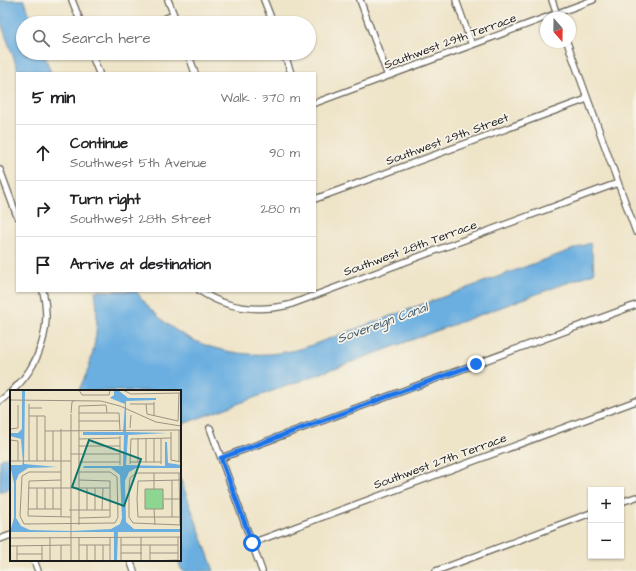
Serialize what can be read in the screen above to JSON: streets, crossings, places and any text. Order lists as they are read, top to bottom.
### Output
{
  "streets": {
    "street": [
      "Southwest 29th Terrace",
      "Southwest 29th Street",
      "Southwest 28th Terrace",
      "Southwest 27th Terrace"
    ]
  },
  "water": ["Sovereign Canal"],
  "north": "bottom",
  "page": {
    "search": "Search here",
    "heading": ["5 min", "Walk · 370 m"],
    "list": [
      ["Continue", "Southwest 5th Avenue", "90 m"],
      ["Turn right", "Southwest 28th Street", "280 m"],
      "Arrive at destination"
    ],
    "map_buttons": ["+", "−"]
  }
}
